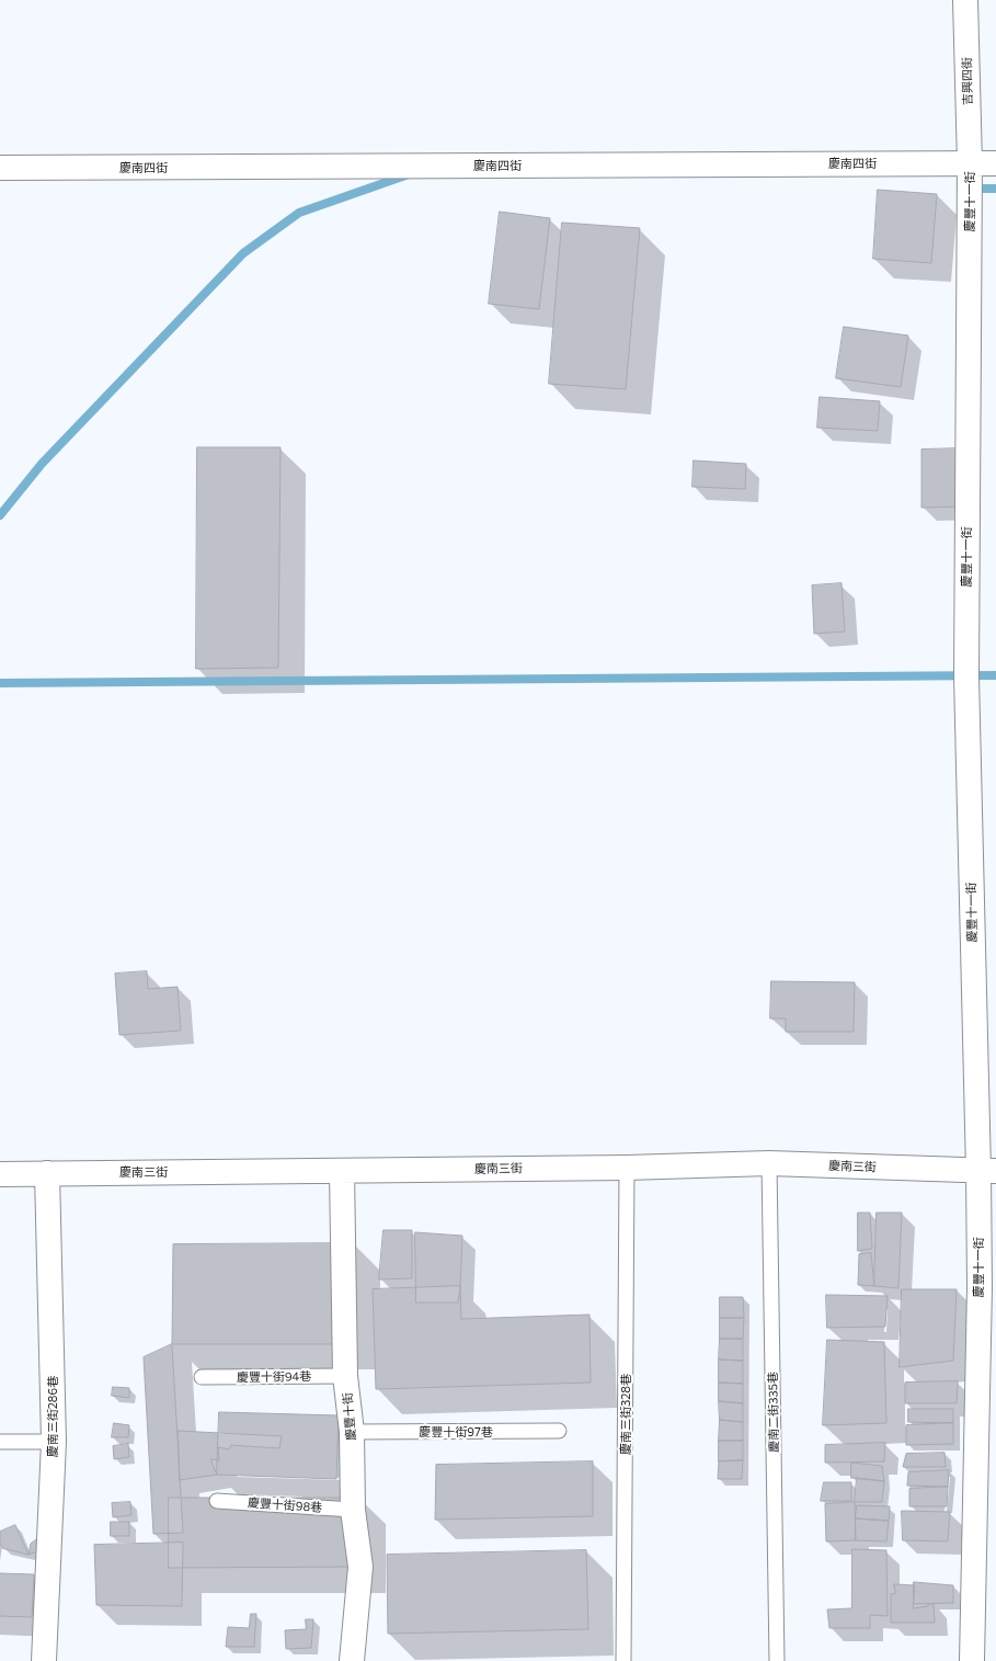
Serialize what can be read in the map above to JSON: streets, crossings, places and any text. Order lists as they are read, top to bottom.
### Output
{
  "streets": {
    "street": [
      "吉興四街",
      "慶南四街",
      "慶豐十一街",
      "慶南三街",
      "慶南三街286巷",
      "慶豐十街"
    ],
    "lane": [
      "慶豐十街94巷",
      "慶南二街335巷",
      "慶南三街328巷",
      "慶豐十街97巷",
      "慶豐十街98巷"
    ]
  },
  "crossings": [
    ["吉興四街", "慶南四街"],
    ["吉興四街", "慶豐十一街"],
    ["慶南四街", "慶豐十一街"],
    ["慶豐十一街", "慶南三街"],
    ["慶南三街", "慶南二街335巷"],
    ["慶南三街", "慶南三街328巷"],
    ["慶南三街", "慶南三街286巷"],
    ["慶南三街", "慶豐十街"],
    ["慶豐十街94巷", "慶豐十街"],
    ["慶豐十街", "慶豐十街97巷"],
    ["慶豐十街", "慶豐十街98巷"]
  ]
}
